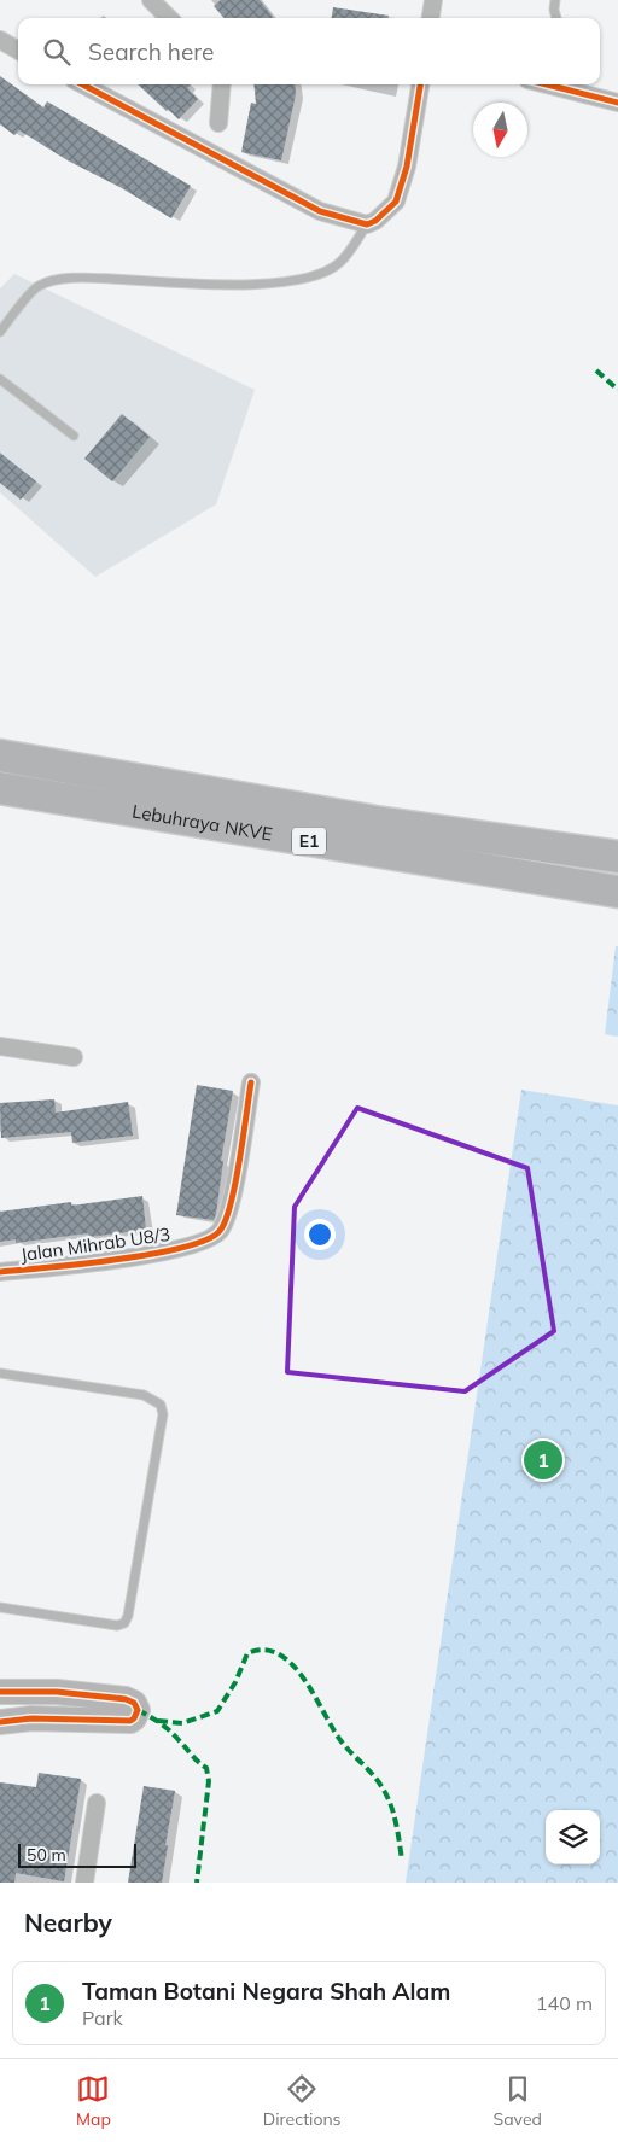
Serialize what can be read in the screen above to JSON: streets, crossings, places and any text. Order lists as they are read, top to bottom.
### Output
{
  "streets": {
    "highway": ["Lebuhraya NKVE", "E1"],
    "street": ["Jalan Mihrab U8/3"]
  },
  "scale_bar": "50 m",
  "north": "bottom",
  "page": {
    "search": "Search here",
    "pins": "1",
    "scale": "50 m",
    "heading": "Nearby",
    "list": [
      {
        "mark": "1",
        "name": "Taman Botani Negara Shah Alam",
        "note": "Park",
        "value": "140 m"
      }
    ],
    "nav": ["Map", "Directions", "Saved"]
  }
}
